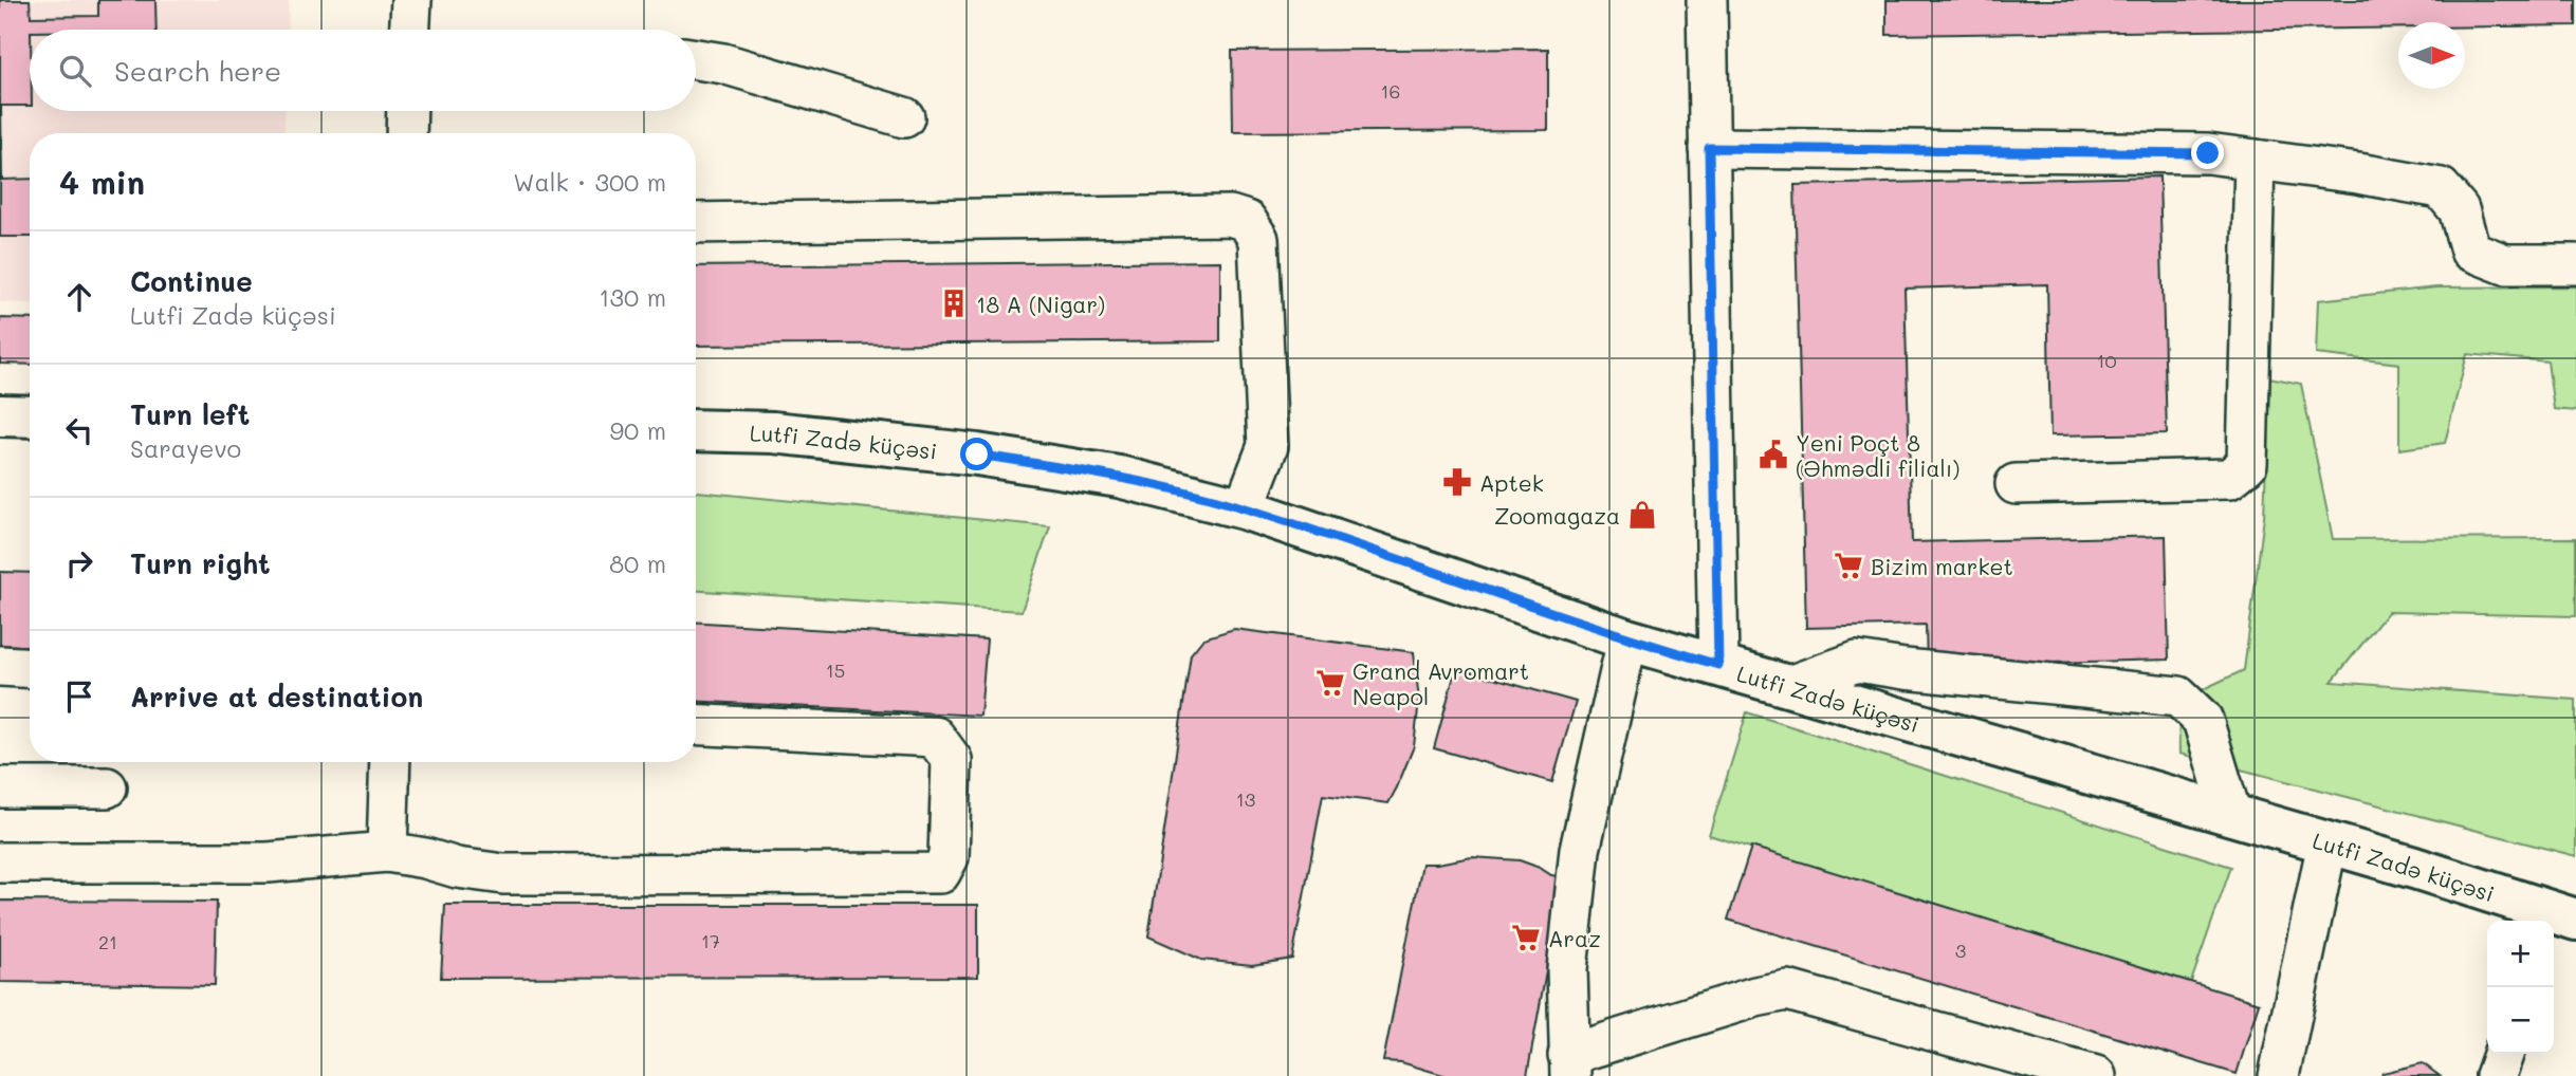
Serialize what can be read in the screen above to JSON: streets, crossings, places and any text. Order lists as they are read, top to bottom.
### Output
{
  "streets": {
    "main road": ["Lutfi Zadə küçəsi"]
  },
  "places": {
    "building": ["18 A (Nigar)"],
    "public building": ["Yeni Poçt 8 (Əhmədli filialı)"],
    "pharmacy": ["Aptek"],
    "shop": ["Zoomagaza"],
    "supermarket": ["Bizim market", "Grand Avromart Neapol", "Araz"]
  },
  "house_numbers": [
    "16",
    "10",
    "15",
    "13",
    "17",
    "21",
    "3"
  ],
  "north": "right",
  "page": {
    "search": "Search here",
    "heading": ["4 min", "Walk · 300 m"],
    "list": [
      ["Continue", "Lutfi Zadə küçəsi", "130 m"],
      ["Turn left", "Sarayevo", "90 m"],
      ["Turn right", "80 m"],
      "Arrive at destination"
    ],
    "map_buttons": ["+", "−"]
  }
}
